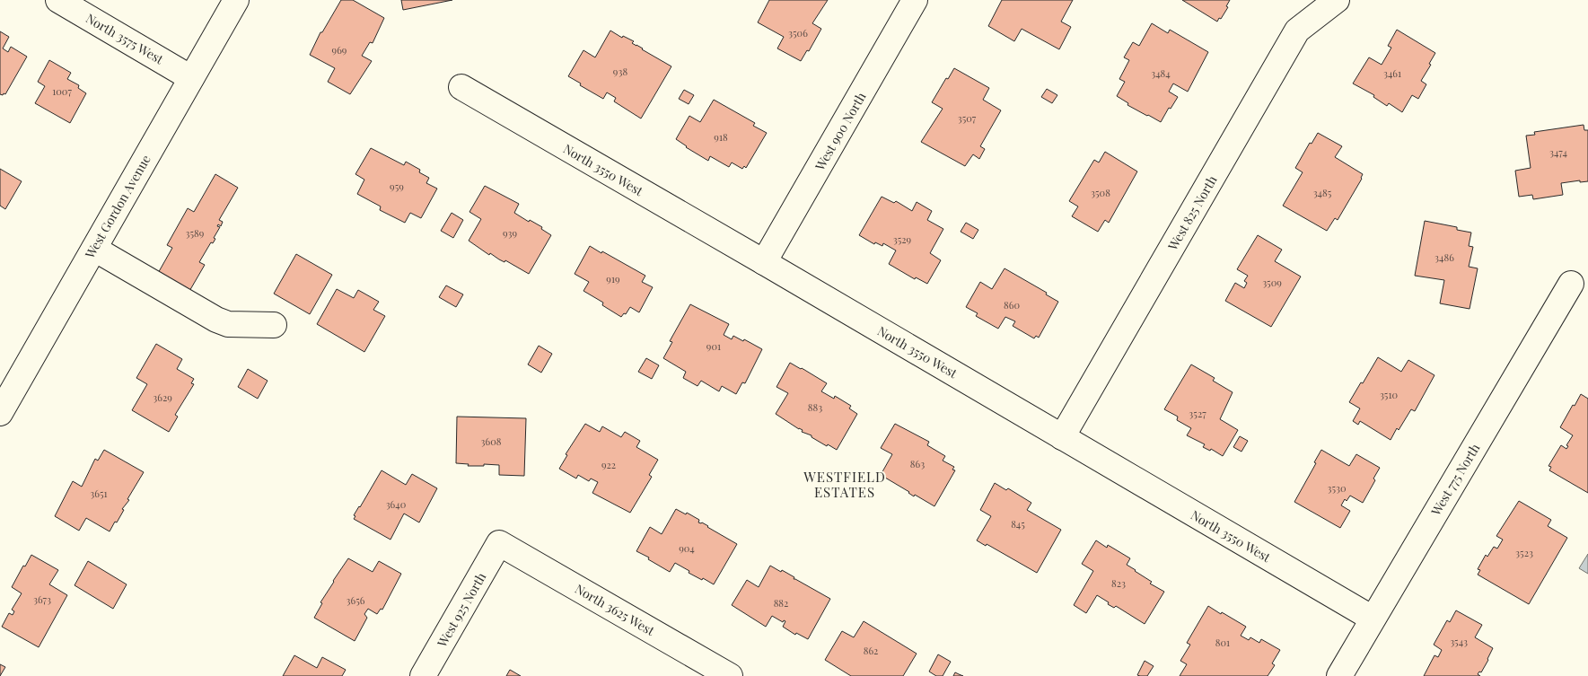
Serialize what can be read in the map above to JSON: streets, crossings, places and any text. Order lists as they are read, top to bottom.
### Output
{
  "streets": {
    "street": [
      "North 3575 West",
      "West 900 North",
      "North 3550 West",
      "West Gordon Avenue",
      "West 825 North",
      "West 775 North",
      "West 925 North",
      "North 3625 West"
    ]
  },
  "crossings": [
    ["North 3575 West", "West Gordon Avenue"],
    ["West 900 North", "North 3550 West"],
    ["North 3550 West", "West 825 North"],
    ["North 3550 West", "West 775 North"],
    ["West 925 North", "North 3625 West"]
  ],
  "districts": ["WESTFIELD ESTATES"],
  "house_numbers": [
    "3506",
    "969",
    "938",
    "3484",
    "3461",
    "1007",
    "3507",
    "918",
    "3474",
    "959",
    "3508",
    "3485",
    "3589",
    "939",
    "3529",
    "3486",
    "919",
    "3509",
    "860",
    "901",
    "3510",
    "3629",
    "883",
    "3527",
    "3608",
    "863",
    "922",
    "3530",
    "3651",
    "3640",
    "845",
    "904",
    "3523",
    "823",
    "3673",
    "3656",
    "882",
    "3543",
    "801",
    "862"
  ]
}
